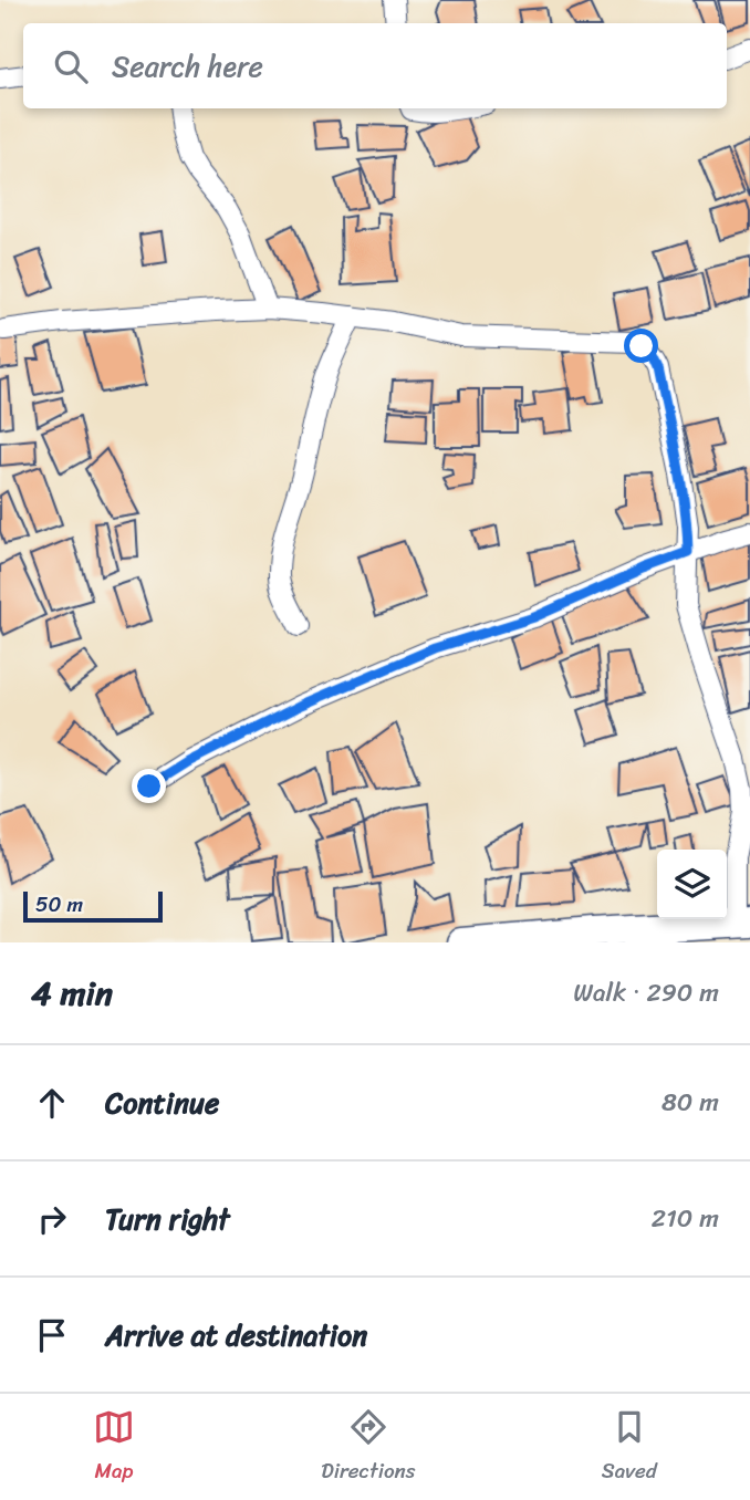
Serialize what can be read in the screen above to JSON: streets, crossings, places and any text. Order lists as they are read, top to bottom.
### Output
{
  "scale_bar": "50 m",
  "page": {
    "search": "Search here",
    "scale": "50 m",
    "heading": ["4 min", "Walk · 290 m"],
    "list": [
      ["Continue", "80 m"],
      ["Turn right", "210 m"],
      "Arrive at destination"
    ],
    "nav": ["Map", "Directions", "Saved"]
  }
}
